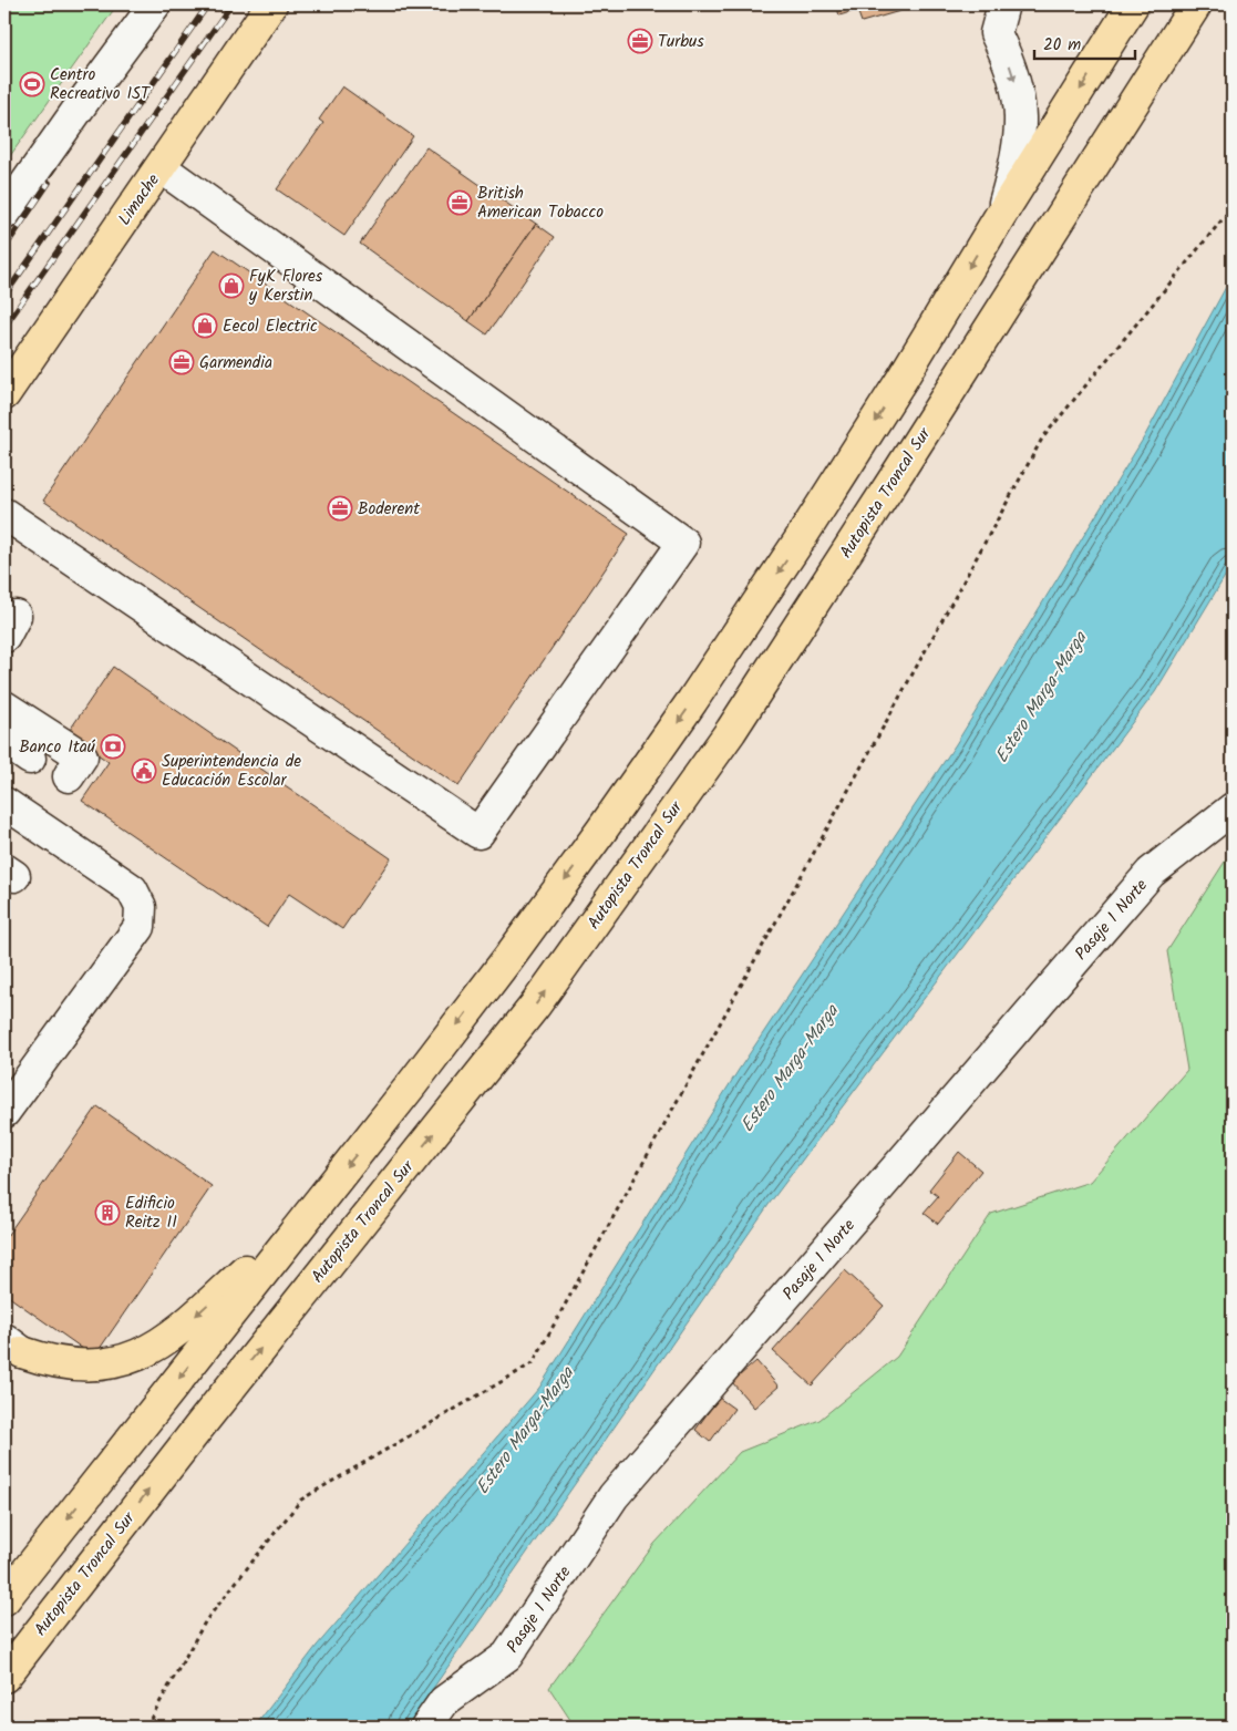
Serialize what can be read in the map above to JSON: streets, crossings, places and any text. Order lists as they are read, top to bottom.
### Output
{
  "streets": {
    "main road": ["Limache", "Autopista Troncal Sur"],
    "street": ["Pasaje 1 Norte"]
  },
  "water": ["Estero Marga-Marga"],
  "places": {
    "office": [
      "Turbus",
      "British American Tobacco",
      "Garmendia",
      "Boderent"
    ],
    "sports": ["Centro Recreativo IST"],
    "shop": ["FyK Flores y Kerstin", "Eecol Electric"],
    "bank": ["Banco Itaú"],
    "public building": ["Superintendencia de Educación Escolar"],
    "building": ["Edificio Reitz II"]
  },
  "scale_bar": "20 m"
}
